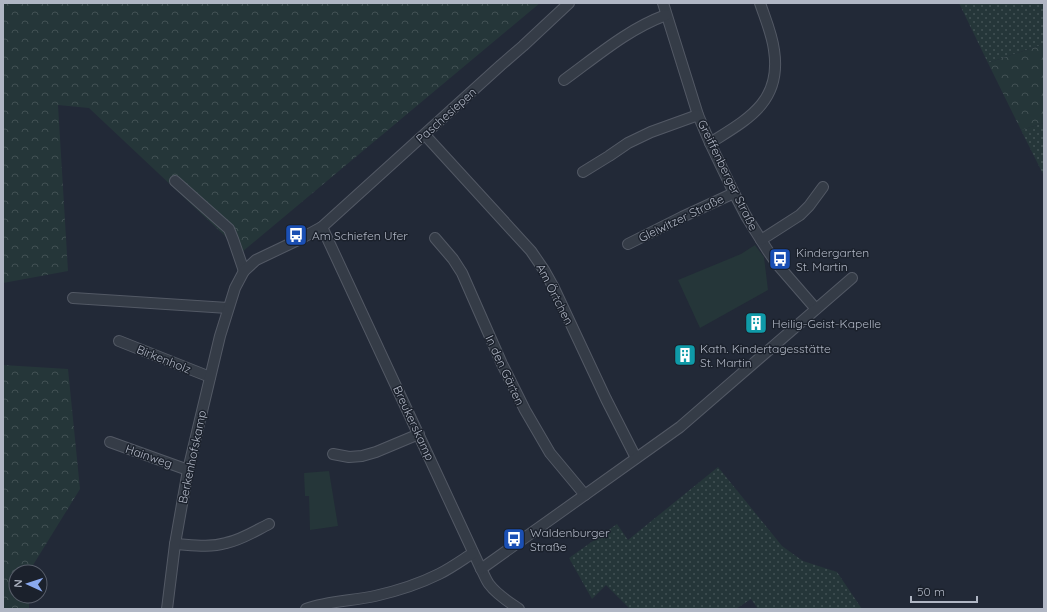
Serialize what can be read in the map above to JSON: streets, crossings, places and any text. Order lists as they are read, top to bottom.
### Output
{
  "streets": {
    "street": [
      "Paschesiepen",
      "Greiffenberger Straße",
      "Gleiwitzer Straße",
      "Am Örtchen",
      "Birkenholz",
      "In den Gärten",
      "Breukerskamp",
      "Hainweg",
      "Berkenhofskamp"
    ]
  },
  "crossings": [
    ["Paschesiepen", "Am Örtchen"],
    ["Paschesiepen", "Breukerskamp"],
    ["Paschesiepen", "Berkenhofskamp"],
    ["Greiffenberger Straße", "Gleiwitzer Straße"],
    ["Birkenholz", "Berkenhofskamp"],
    ["Breukerskamp", "Berkenhofskamp"],
    ["Hainweg", "Berkenhofskamp"]
  ],
  "places": {
    "bus stop": ["Am Schiefen Ufer", "Kindergarten St. Martin", "Waldenburger Straße"],
    "building": ["Heilig-Geist-Kapelle", "Kath. Kindertagesstätte St. Martin"]
  },
  "scale_bar": "50 m",
  "north": "left"
}
